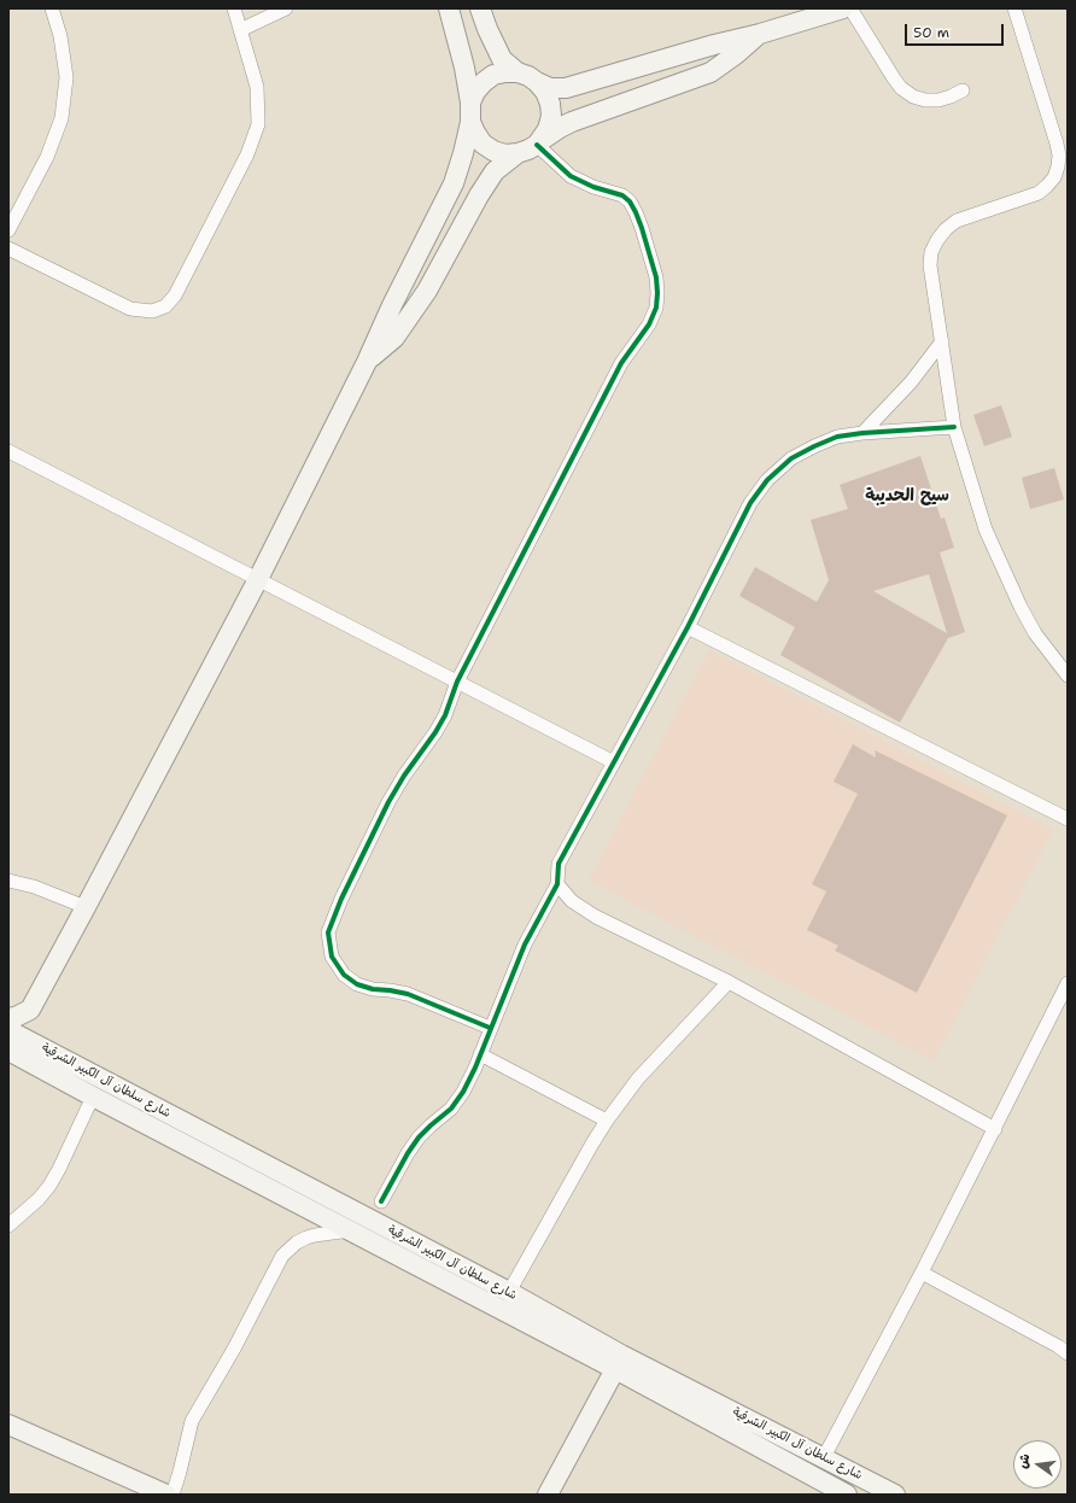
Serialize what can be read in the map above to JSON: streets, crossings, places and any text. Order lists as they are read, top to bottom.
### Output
{
  "streets": {
    "street": ["شارع سلطان آل الكبير الشرقية"]
  },
  "districts": ["سيح الحديبة"],
  "scale_bar": "50 m",
  "north": "left"
}
